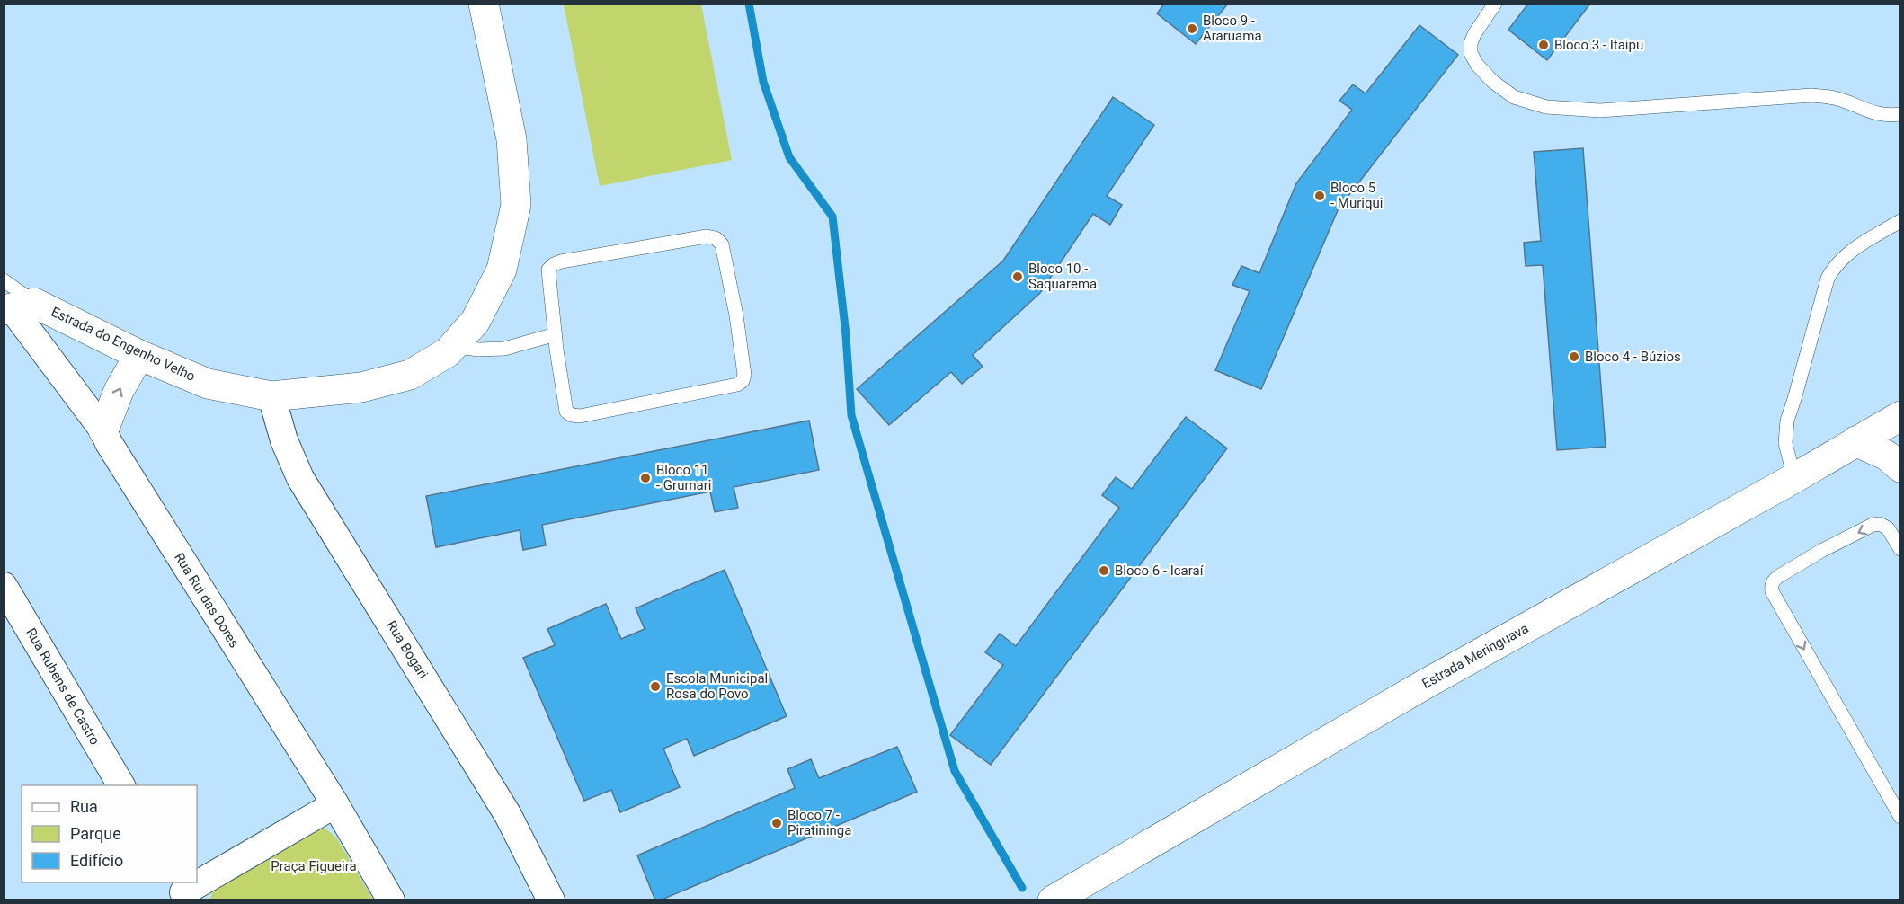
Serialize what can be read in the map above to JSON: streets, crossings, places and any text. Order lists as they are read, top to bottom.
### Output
{
  "streets": {
    "street": [
      "Estrada do Engenho Velho",
      "Rua Rui das Dores",
      "Rua Bogari",
      "Estrada Meringuava",
      "Rua Rubens de Castro"
    ]
  },
  "crossings": [
    ["Estrada do Engenho Velho", "Rua Rui das Dores"],
    ["Estrada do Engenho Velho", "Rua Bogari"]
  ],
  "parks": ["Praça Figueira"],
  "places": [
    "Bloco 9 - Araruama",
    "Bloco 3 - Itaipu",
    "Bloco 5 - Muriqui",
    "Bloco 10 - Saquarema",
    "Bloco 4 - Búzios",
    "Bloco 11 - Grumari",
    "Bloco 6 - Icaraí",
    "Escola Municipal Rosa do Povo",
    "Bloco 7 - Piratininga"
  ],
  "legend": ["Rua", "Parque", "Edifício"]
}
